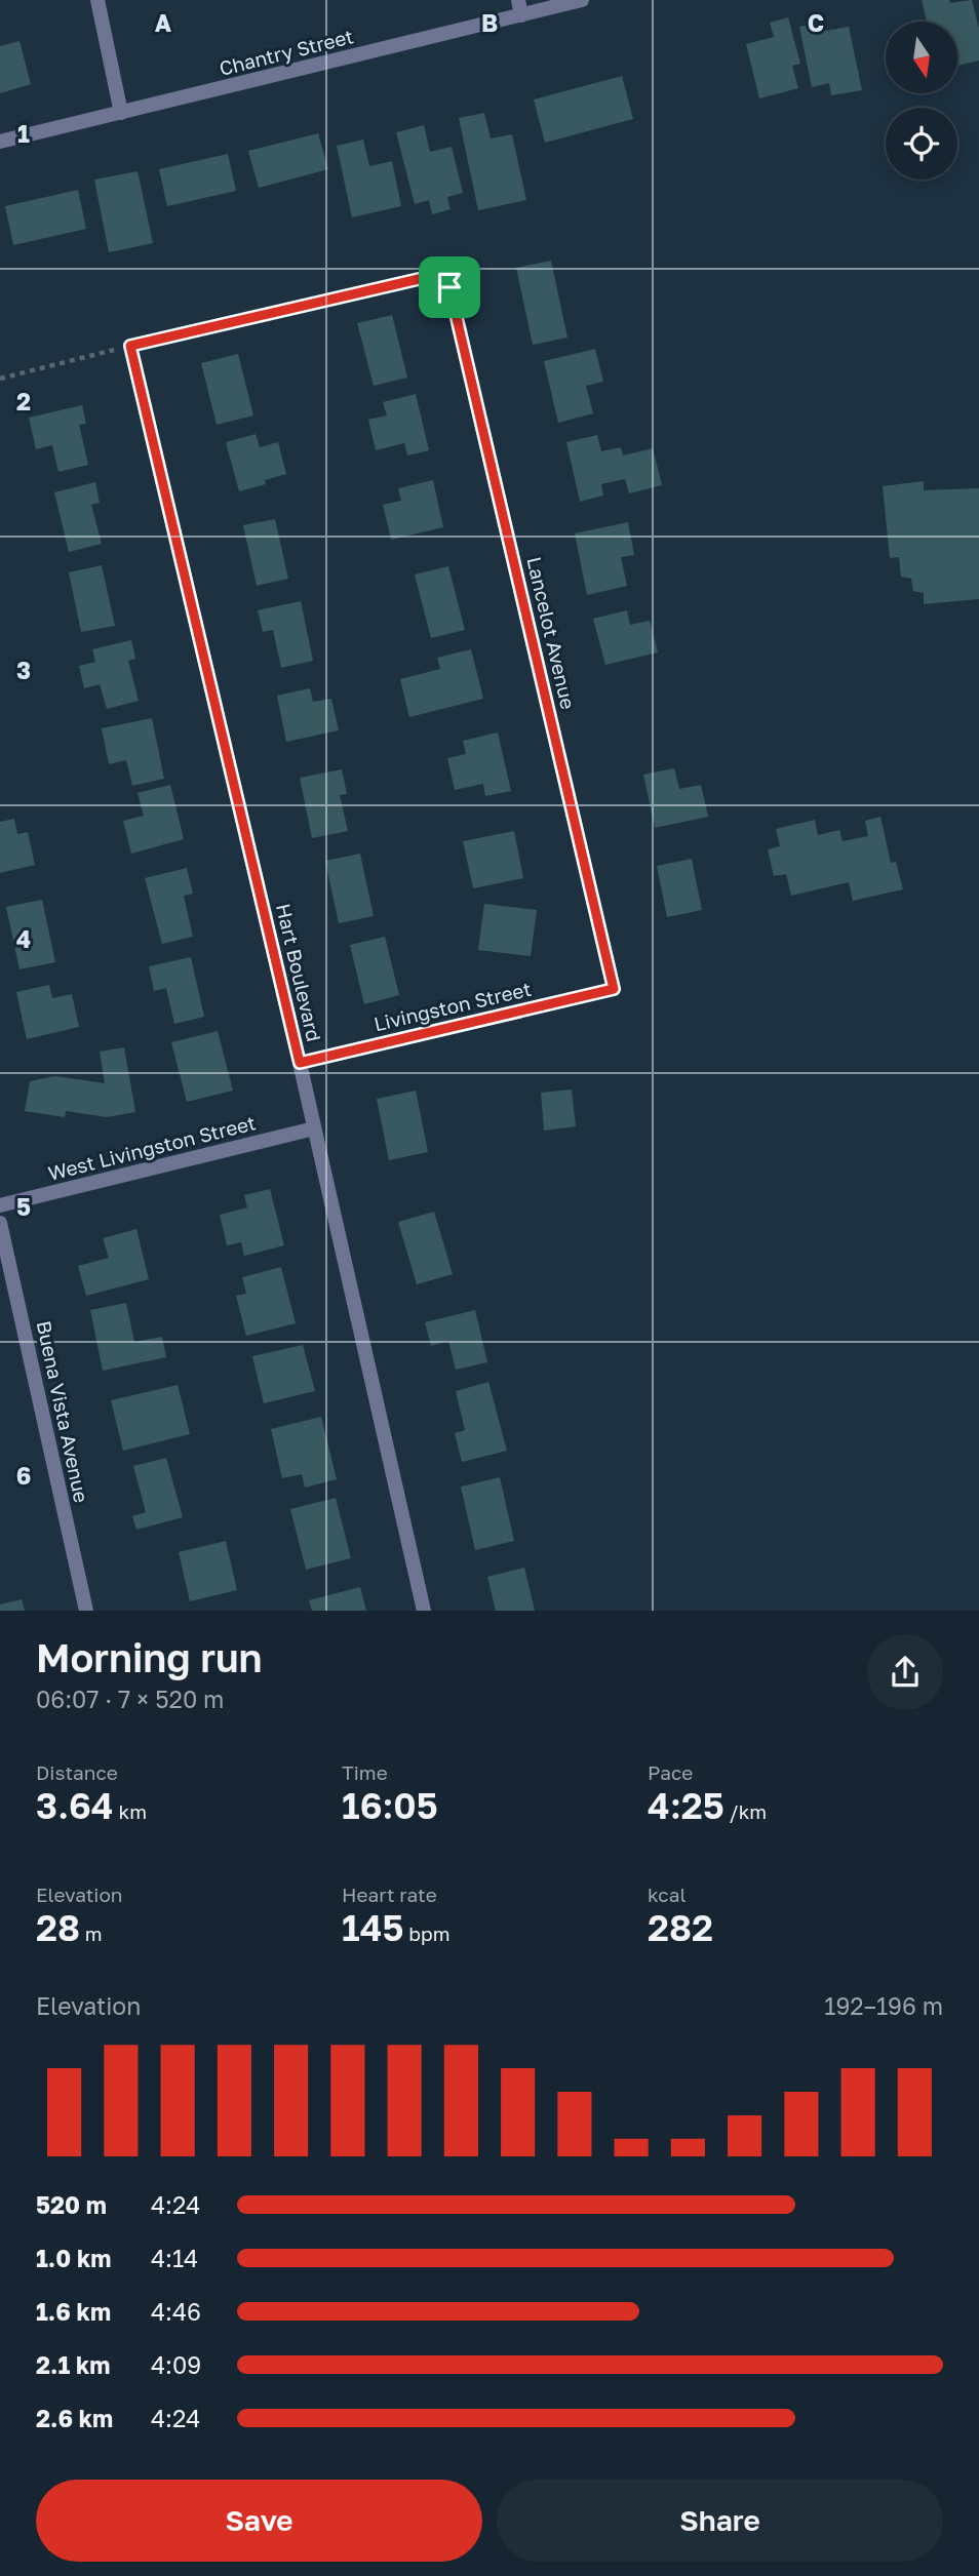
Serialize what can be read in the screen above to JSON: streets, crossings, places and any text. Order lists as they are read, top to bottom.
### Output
{
  "streets": {
    "street": [
      "Chantry Street",
      "Lancelot Avenue",
      "Hart Boulevard",
      "Livingston Street",
      "West Livingston Street",
      "Buena Vista Avenue"
    ]
  },
  "crossings": [
    ["Lancelot Avenue", "Livingston Street"],
    ["Hart Boulevard", "Livingston Street"],
    ["Hart Boulevard", "West Livingston Street"]
  ],
  "north": "bottom",
  "page": {
    "heading": ["Morning run", "06:07 · 7 × 520 m"],
    "stats": [
      ["Distance", "3.64 km"],
      ["Time", "16:05"],
      ["Pace", "4:25 /km"],
      ["Elevation", "28 m"],
      ["Heart rate", "145 bpm"],
      ["kcal", "282"]
    ],
    "chart": ["Elevation", "192–196 m"],
    "list": [
      {
        "name": "520 m",
        "note": "4:24"
      },
      {
        "name": "1.0 km",
        "note": "4:14"
      },
      {
        "name": "1.6 km",
        "note": "4:46"
      },
      {
        "name": "2.1 km",
        "note": "4:09"
      },
      {
        "name": "2.6 km",
        "note": "4:24"
      }
    ],
    "buttons": ["Save", "Share"]
  },
  "grid": {
    "columns": ["A", "B", "C"],
    "rows": [
      "1",
      "2",
      "3",
      "4",
      "5",
      "6"
    ]
  }
}
